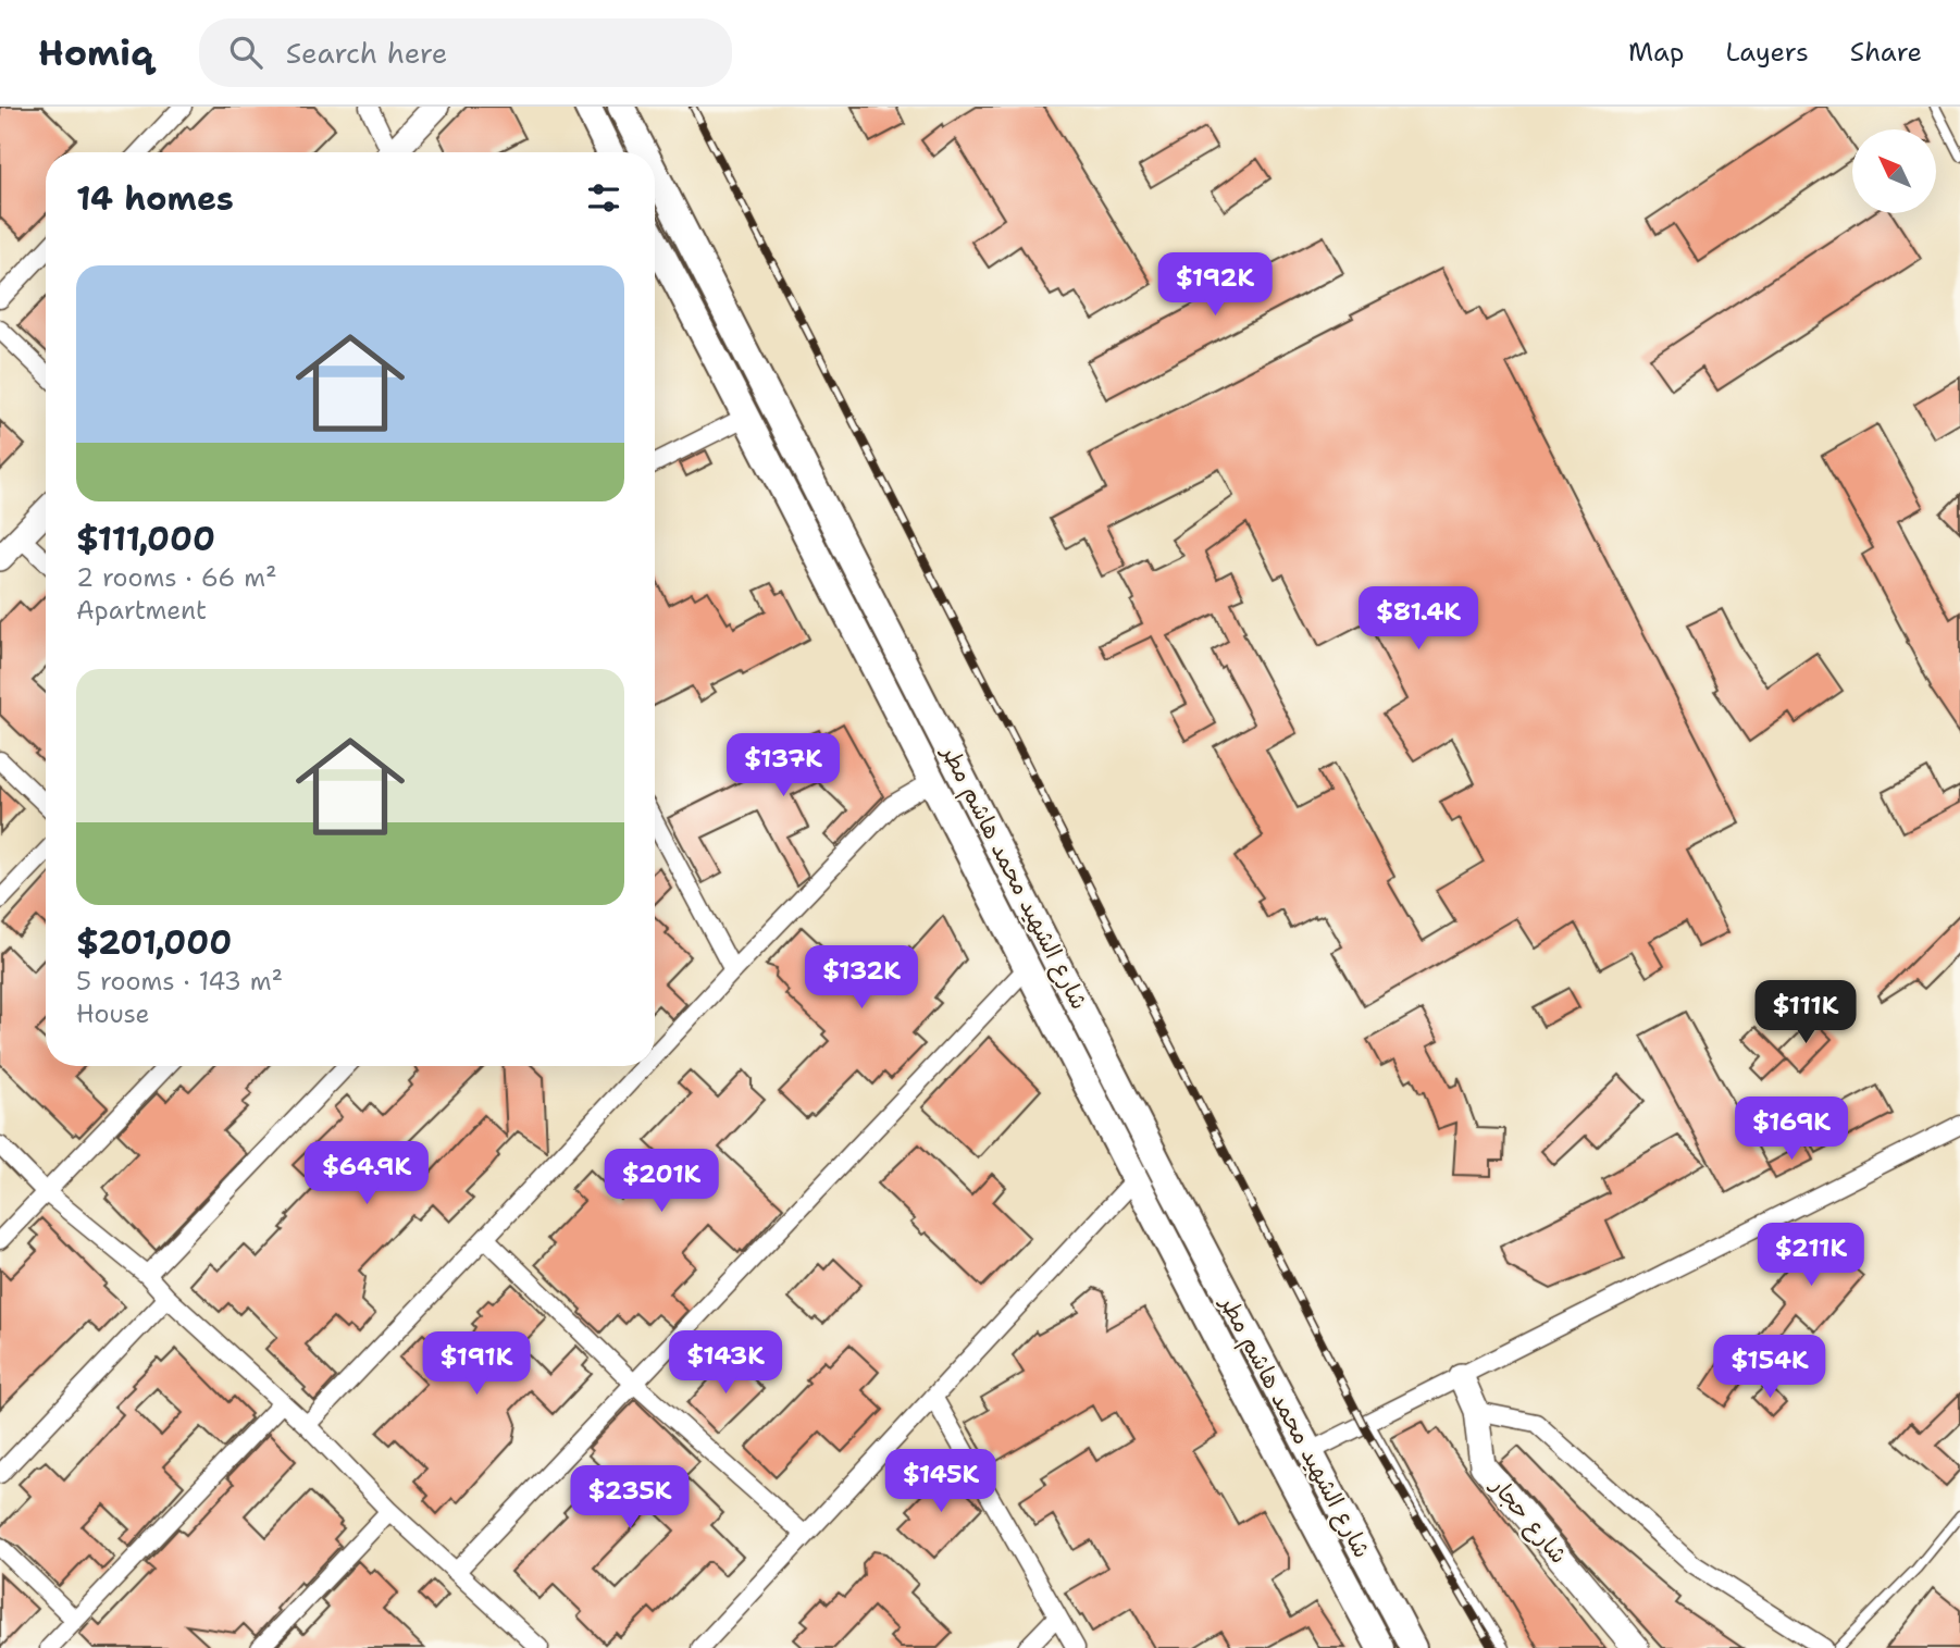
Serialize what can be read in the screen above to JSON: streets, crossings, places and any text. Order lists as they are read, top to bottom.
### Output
{
  "streets": {
    "main road": ["شارع الشهيد محمد هاشم مطر"],
    "street": ["شارع حجار"]
  },
  "north": "top left",
  "page": {
    "header": "Homiq",
    "search": "Search here",
    "nav": ["Map", "Layers", "Share"],
    "heading": "14 homes",
    "list": [
      {
        "name": "$111,000",
        "note": "2 rooms · 66 m² · Apartment"
      },
      {
        "name": "$201,000",
        "note": "5 rooms · 143 m² · House"
      }
    ],
    "price": [
      "$192K",
      "$81.4K",
      "$137K",
      "$132K",
      "$111K",
      "$169K",
      "$64.9K",
      "$201K",
      "$211K",
      "$143K",
      "$191K",
      "$154K",
      "$145K",
      "$235K"
    ]
  }
}
